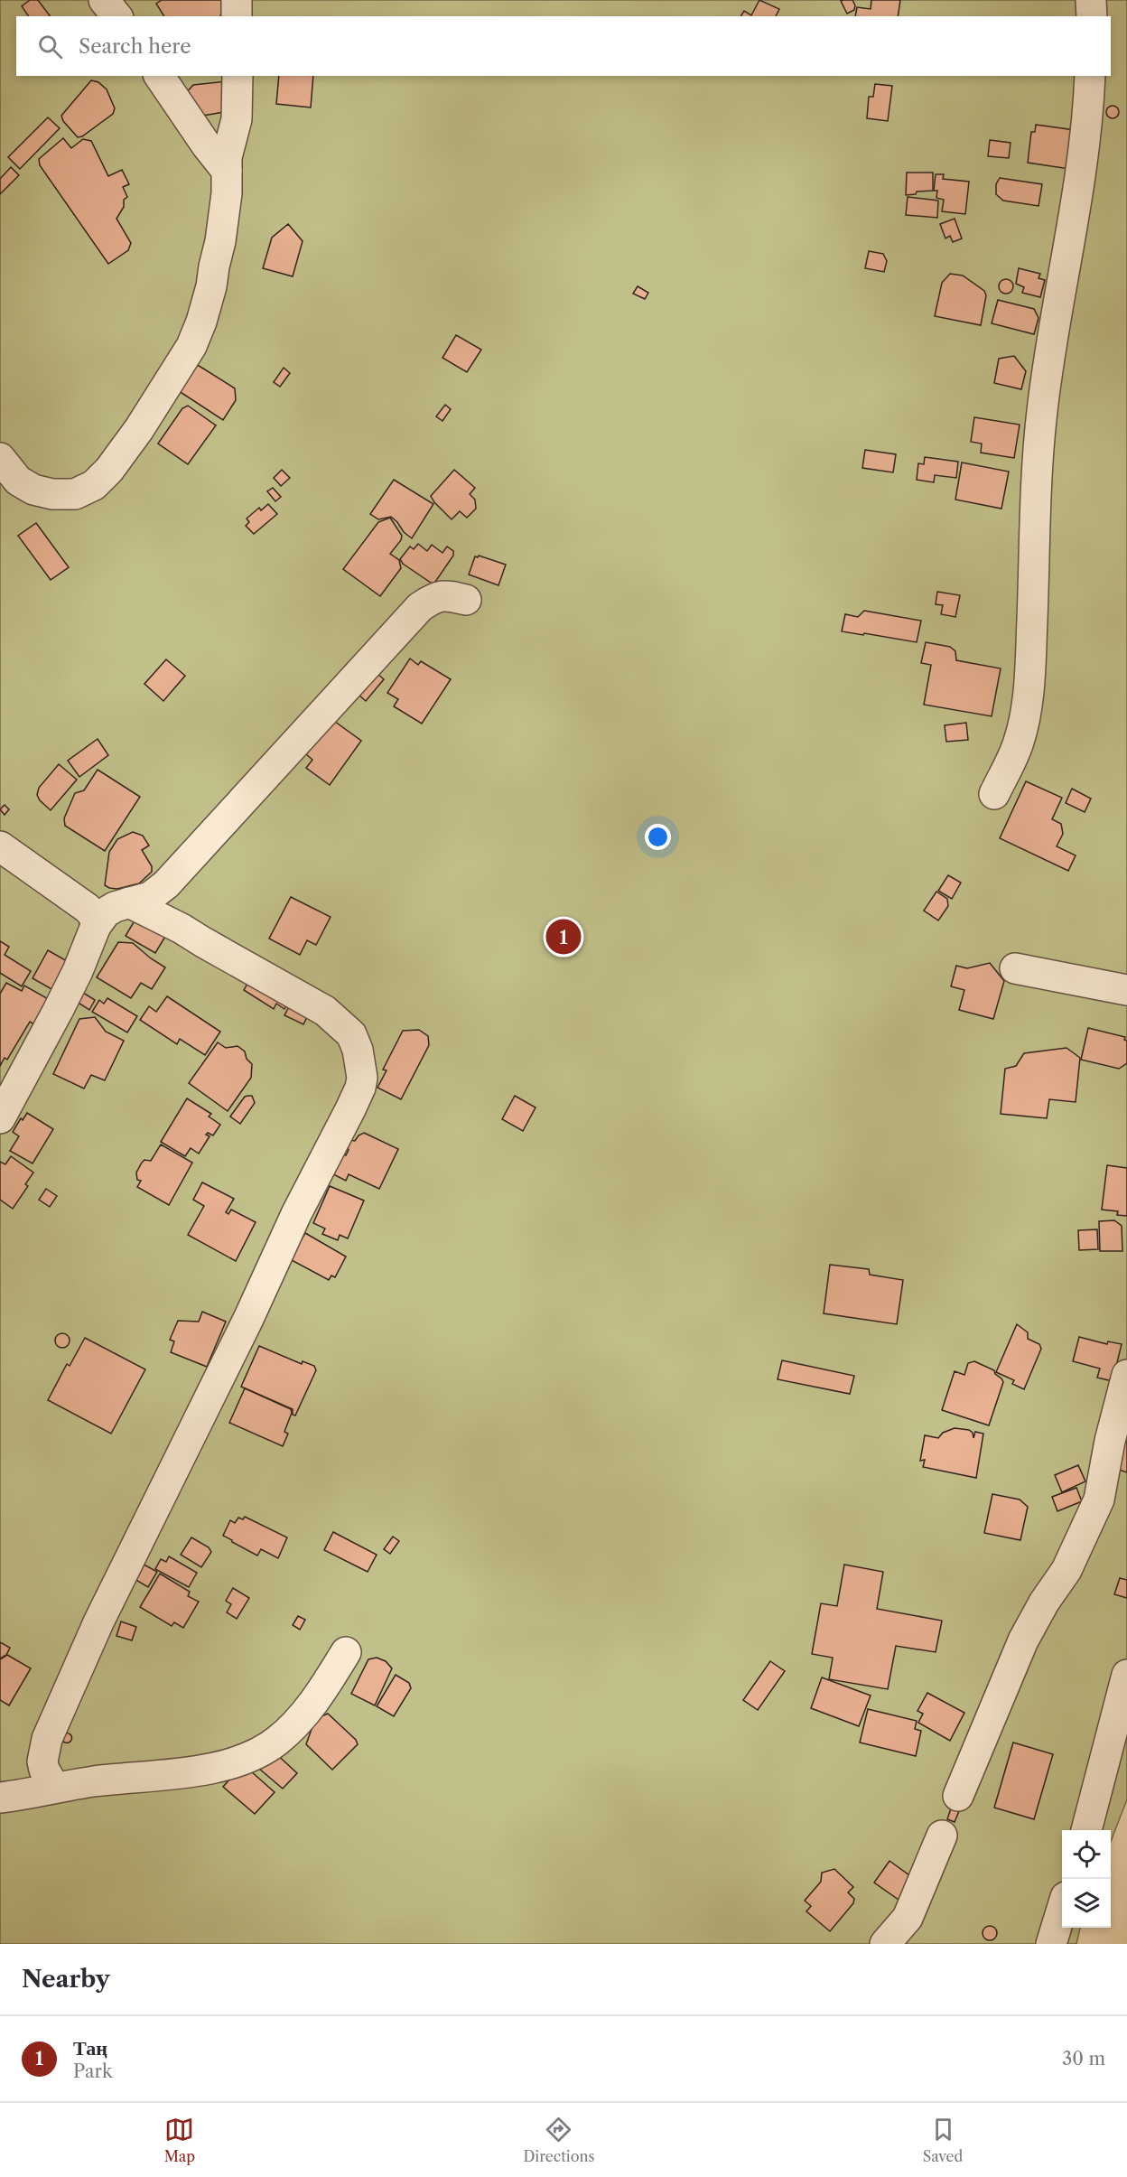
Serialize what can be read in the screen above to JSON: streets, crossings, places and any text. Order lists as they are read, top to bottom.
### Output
{
  "page": {
    "search": "Search here",
    "pins": "1",
    "heading": "Nearby",
    "list": [
      {
        "mark": "1",
        "name": "Таң",
        "note": "Park",
        "value": "30 m"
      }
    ],
    "nav": ["Map", "Directions", "Saved"]
  }
}
